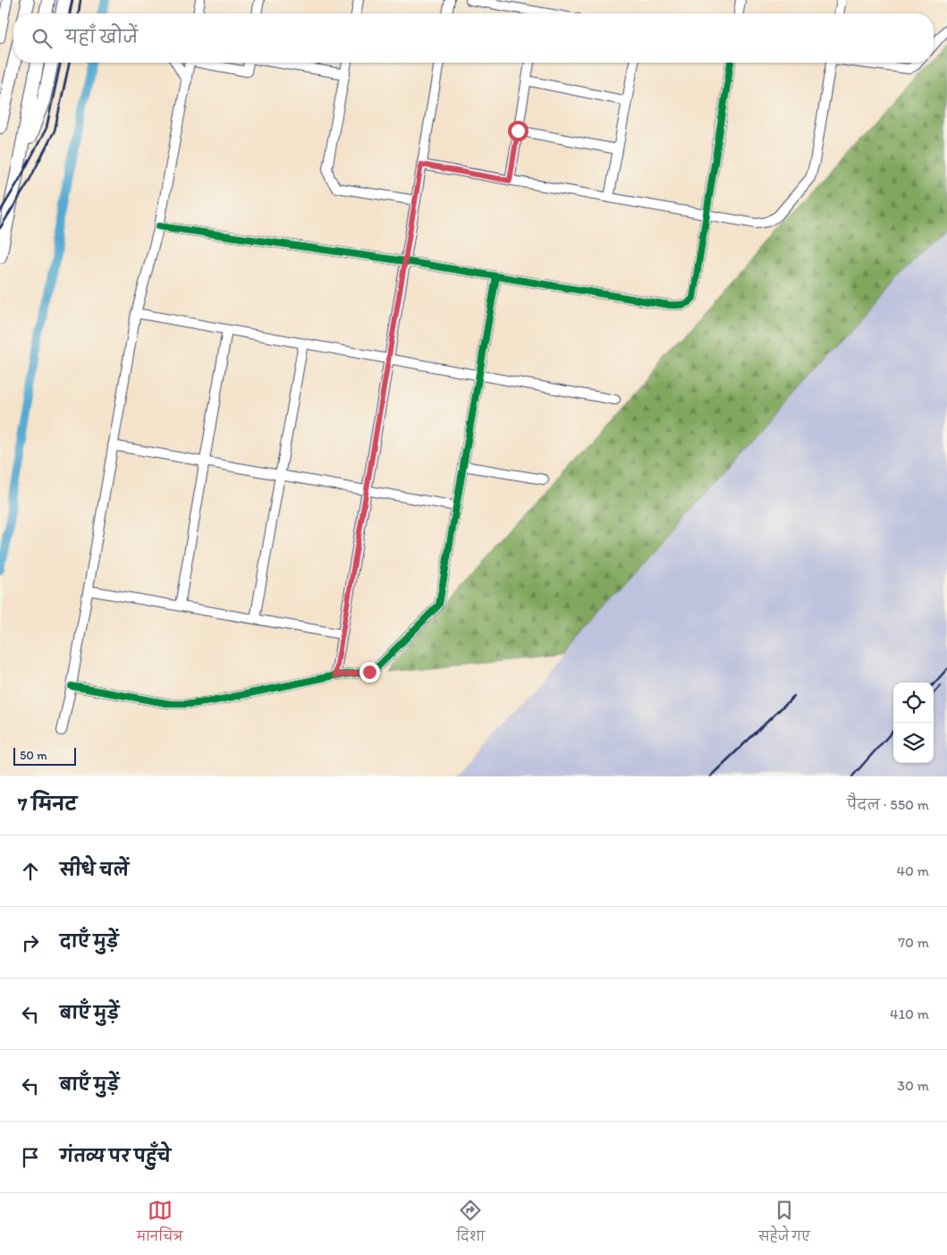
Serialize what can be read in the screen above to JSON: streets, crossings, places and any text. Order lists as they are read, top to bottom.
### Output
{
  "scale_bar": "50 m",
  "page": {
    "search": "यहाँ खोजें",
    "scale": "50 m",
    "heading": ["7 मिनट", "पैदल · 550 m"],
    "list": [
      ["सीधे चलें", "40 m"],
      ["दाएँ मुड़ें", "70 m"],
      ["बाएँ मुड़ें", "410 m"],
      ["बाएँ मुड़ें", "30 m"],
      "गंतव्य पर पहुँचे"
    ],
    "nav": ["मानचित्र", "दिशा", "सहेजे गए"]
  }
}
